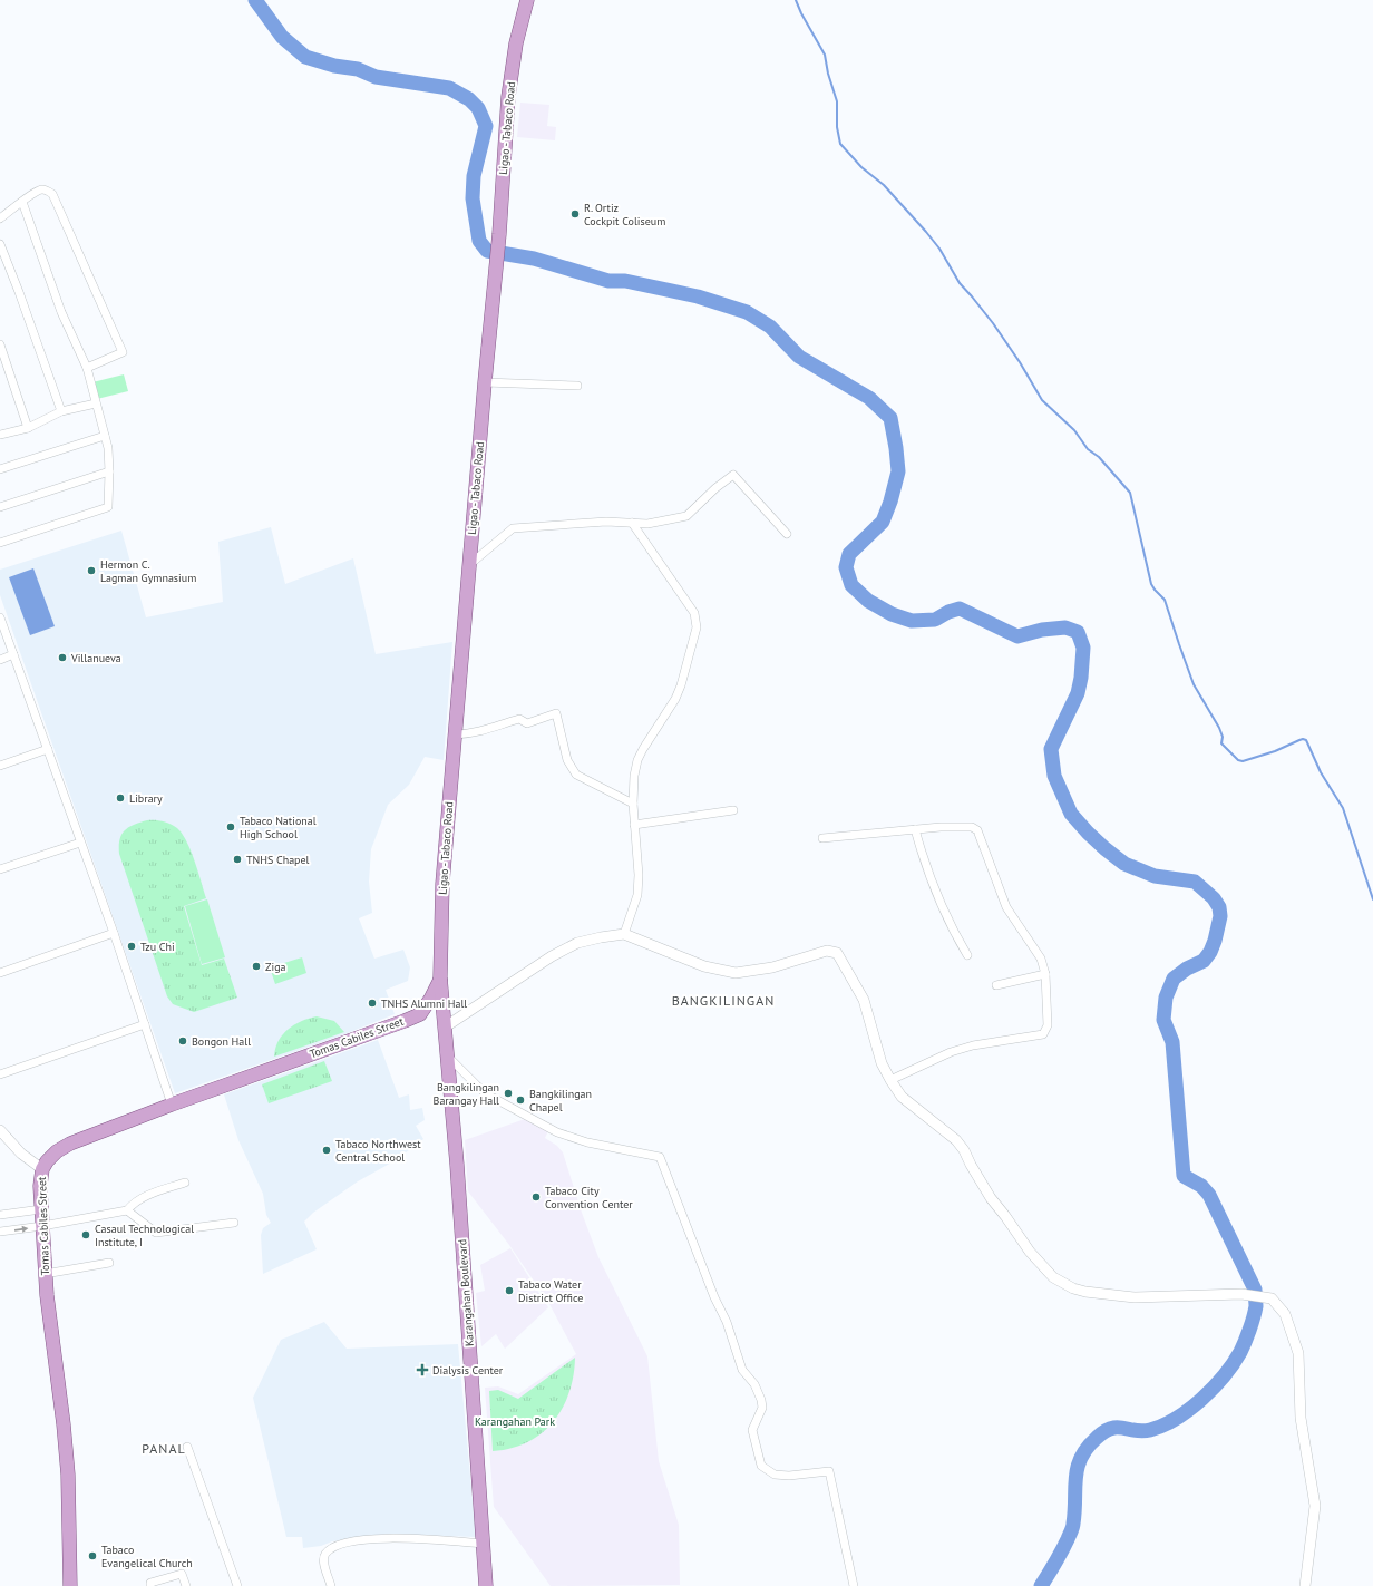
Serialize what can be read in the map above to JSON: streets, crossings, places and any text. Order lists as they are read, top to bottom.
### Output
{
  "streets": {
    "main road": ["Ligao - Tabaco Road", "Tomas Cabiles Street", "Karangahan Boulevard"]
  },
  "crossings": [
    ["Ligao - Tabaco Road", "Tomas Cabiles Street"],
    ["Ligao - Tabaco Road", "Karangahan Boulevard"]
  ],
  "districts": ["BANGKILINGAN", "PANAL"],
  "parks": ["Karangahan Park"],
  "places": {
    "other": [
      "R. Ortiz Cockpit Coliseum",
      "Hermon C. Lagman Gymnasium",
      "Villanueva",
      "Library",
      "Tabaco National High School",
      "TNHS Chapel",
      "Tzu Chi",
      "Ziga",
      "TNHS Alumni Hall",
      "Bongon Hall",
      "Bangkilingan Barangay Hall",
      "Bangkilingan Chapel",
      "Tabaco Northwest Central School",
      "Tabaco City Convention Center",
      "Casaul Technological Institute, I",
      "Tabaco Water District Office",
      "Tabaco Evangelical Church"
    ],
    "health": ["Dialysis Center"]
  }
}
